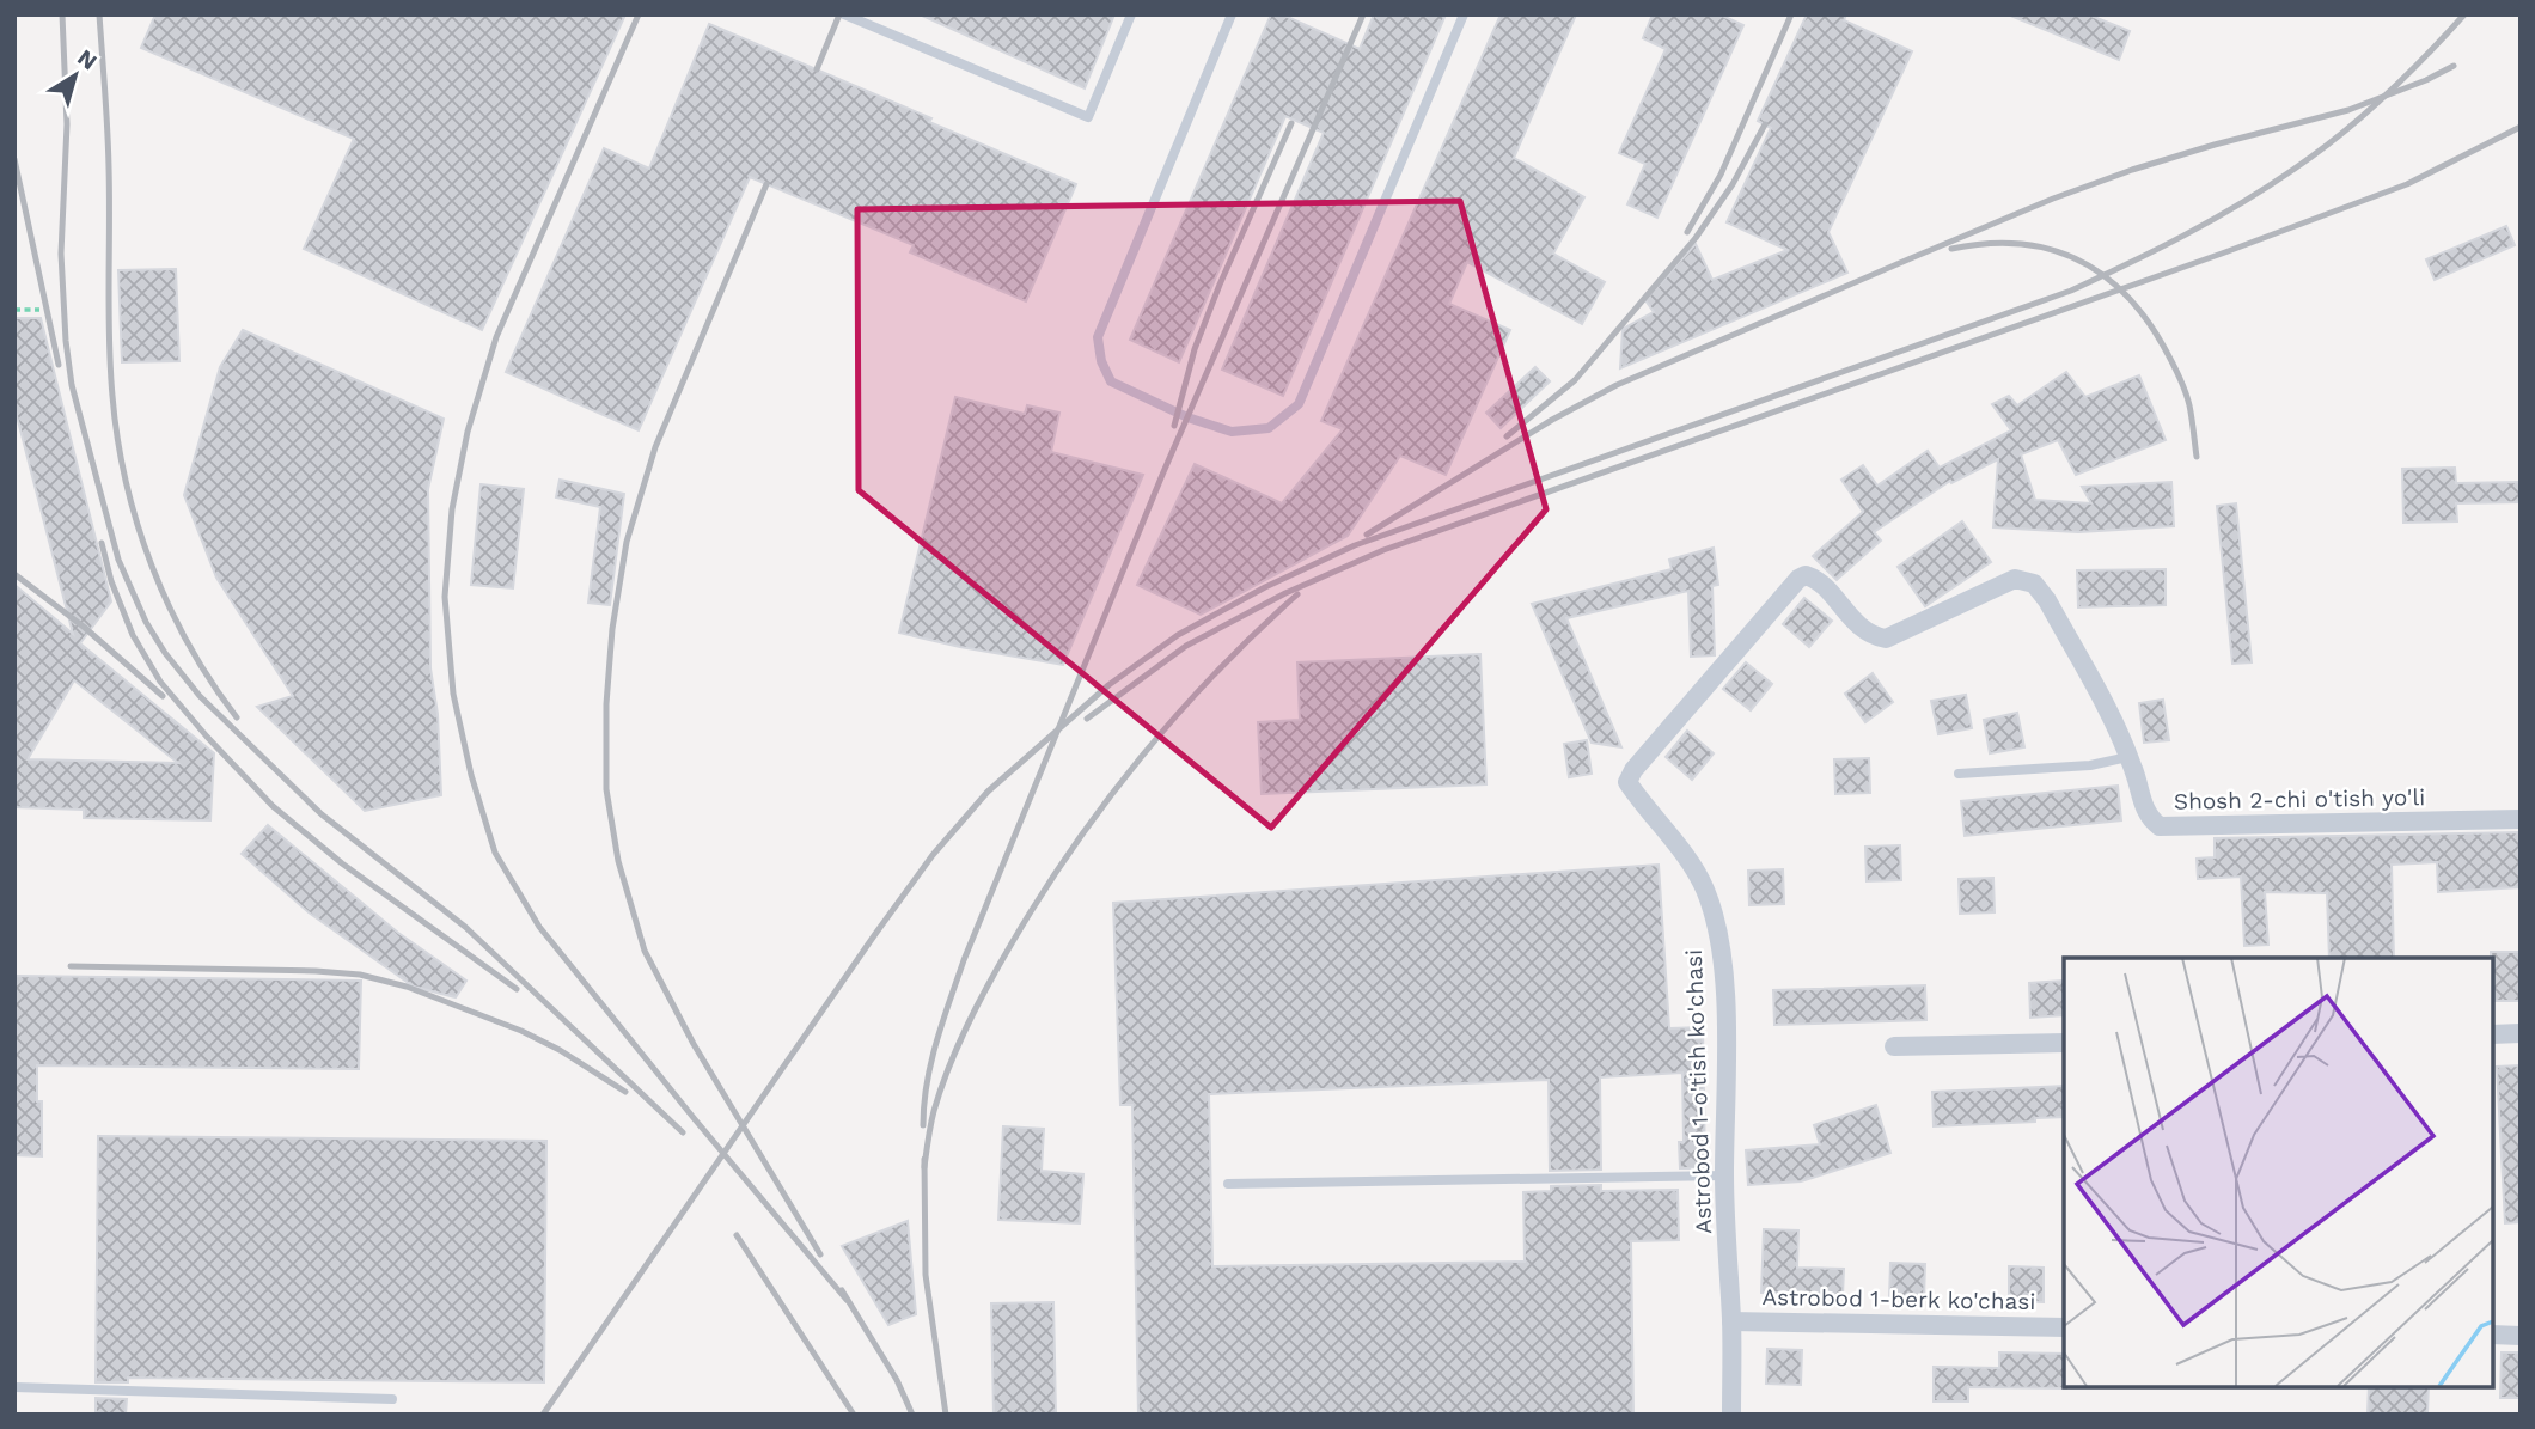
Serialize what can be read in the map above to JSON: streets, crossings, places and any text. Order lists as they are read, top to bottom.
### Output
{
  "streets": {
    "street": ["Shosh 2-chi o'tish yo'li", "Astrobod 1-o'tish ko'chasi", "Astrobod 1-berk ko'chasi"]
  },
  "crossings": [
    ["Shosh 2-chi o'tish yo'li", "Astrobod 1-o'tish ko'chasi"],
    ["Astrobod 1-o'tish ko'chasi", "Astrobod 1-berk ko'chasi"]
  ],
  "north": "top right"
}
